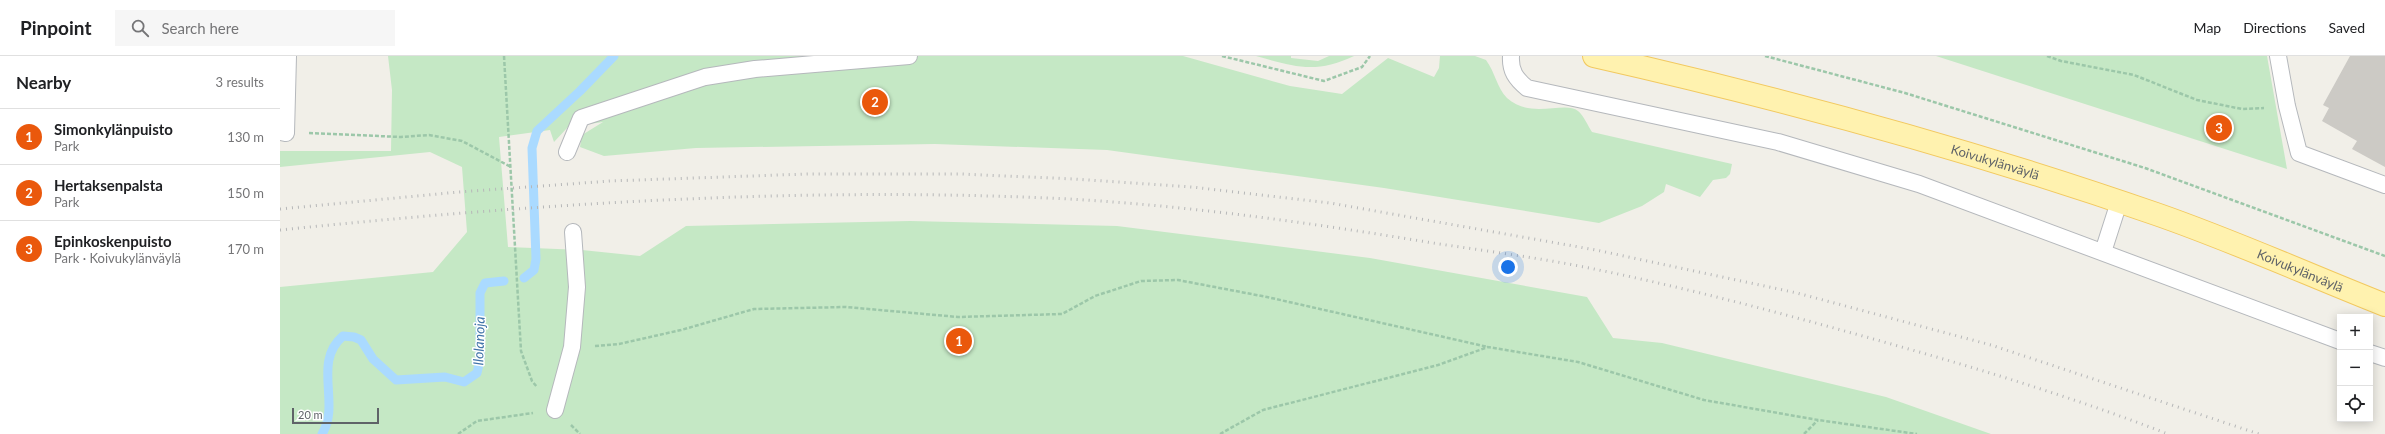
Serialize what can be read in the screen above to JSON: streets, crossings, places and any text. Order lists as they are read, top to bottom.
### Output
{
  "streets": {
    "main road": ["Koivukylänväylä"]
  },
  "water": ["Ilolanoja"],
  "scale_bar": "20 m",
  "page": {
    "header": "Pinpoint",
    "search": "Search here",
    "nav": ["Map", "Directions", "Saved"],
    "heading": ["Nearby", "3 results"],
    "pins": ["2", "3", "1"],
    "list": [
      {
        "mark": "1",
        "name": "Simonkylänpuisto",
        "note": "Park",
        "value": "130 m"
      },
      {
        "mark": "2",
        "name": "Hertaksenpalsta",
        "note": "Park",
        "value": "150 m"
      },
      {
        "mark": "3",
        "name": "Epinkoskenpuisto",
        "note": "Park · Koivukylänväylä",
        "value": "170 m"
      }
    ],
    "map_buttons": ["+", "−"],
    "scale": "20 m"
  }
}
